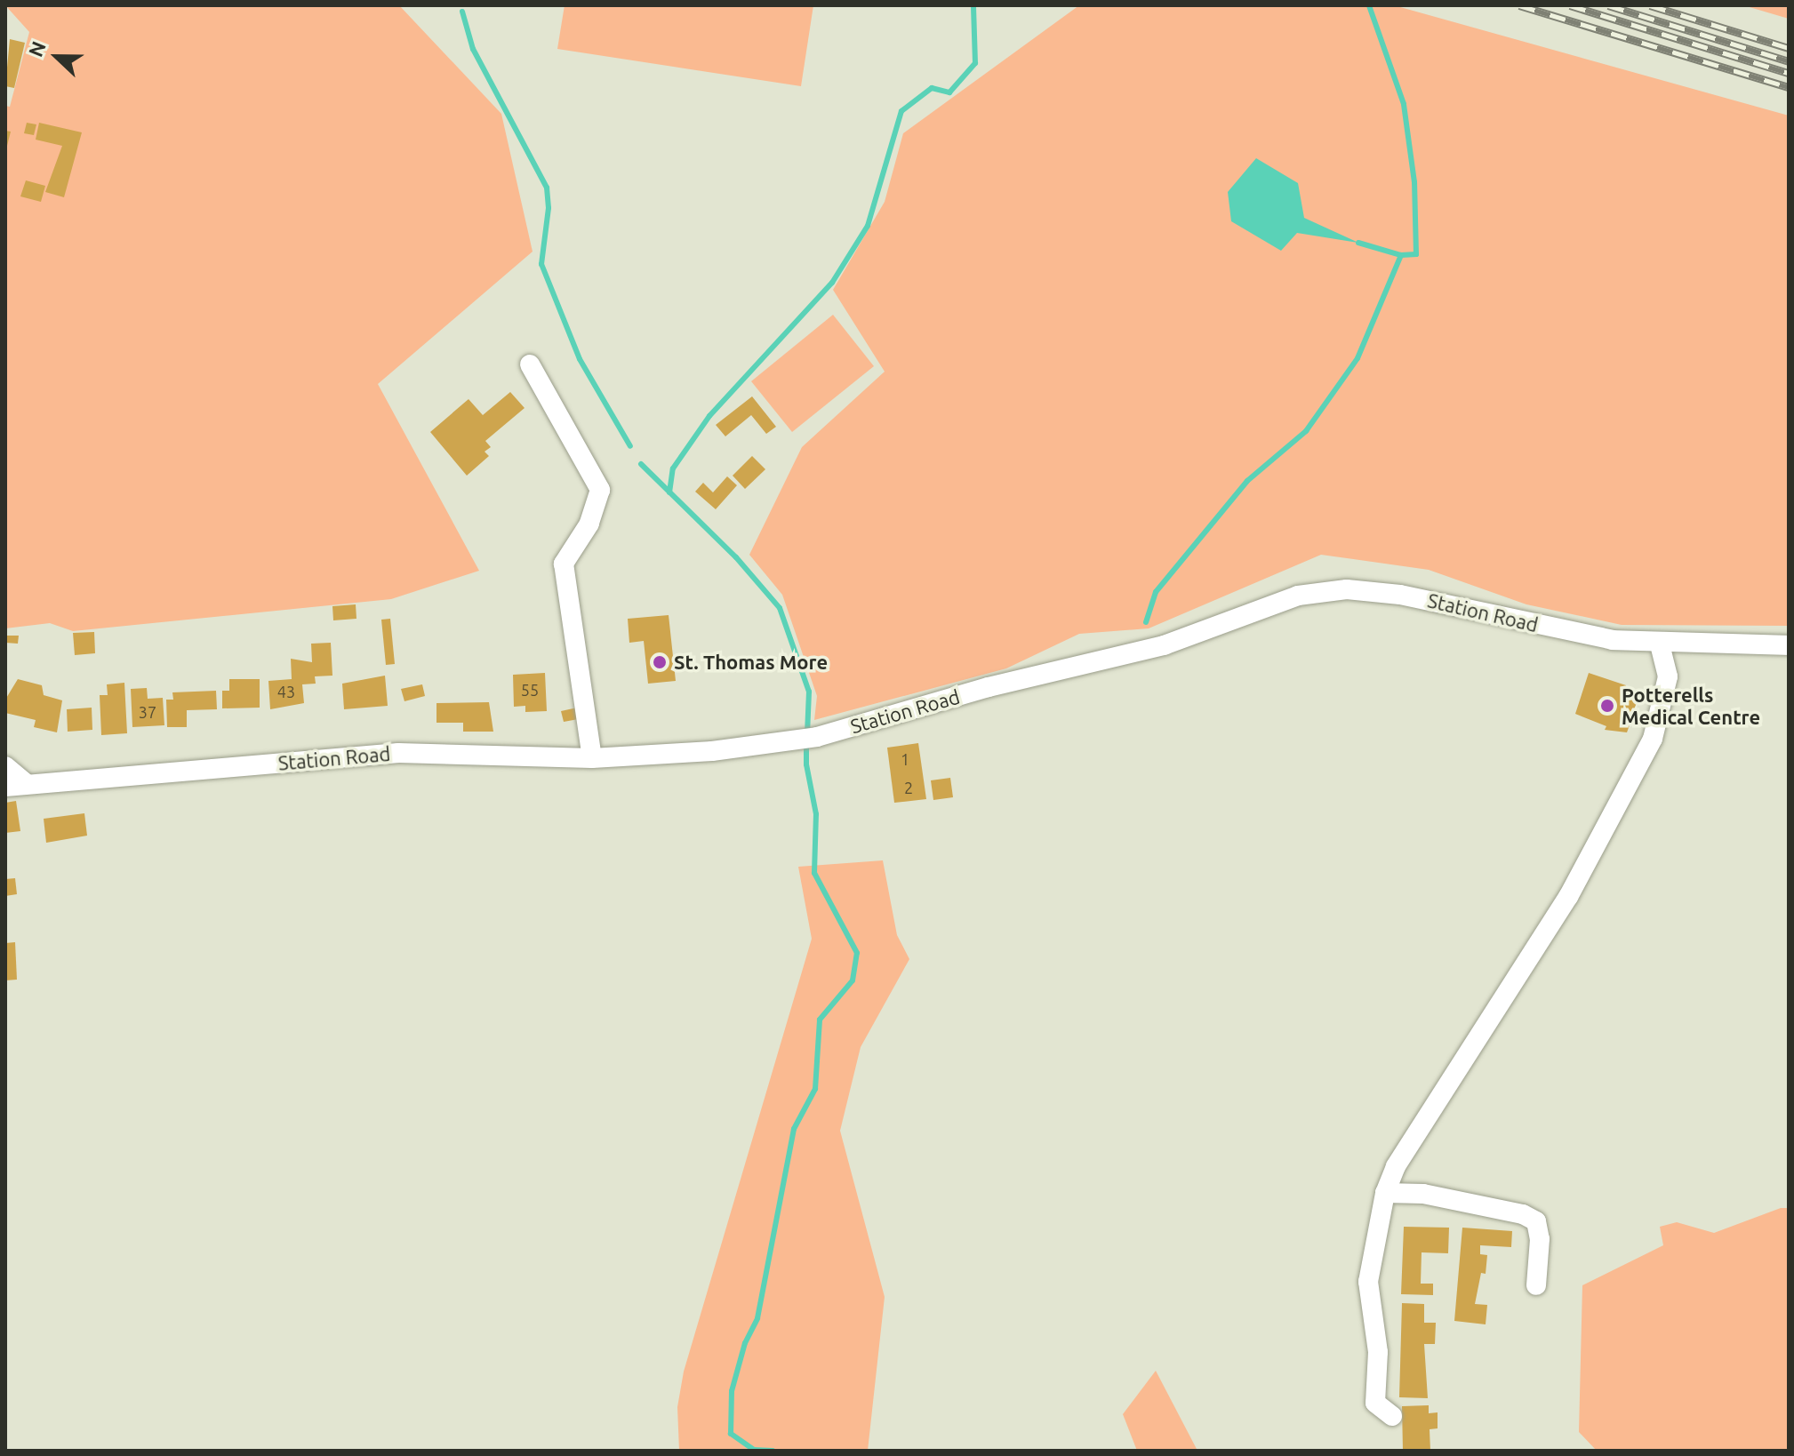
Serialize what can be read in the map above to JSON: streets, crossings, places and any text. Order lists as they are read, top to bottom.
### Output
{
  "streets": {
    "street": ["Station Road"]
  },
  "places": ["St. Thomas More", "Potterells Medical Centre"],
  "house_numbers": [
    "55",
    "43",
    "37",
    "1",
    "2"
  ],
  "north": "left"
}
